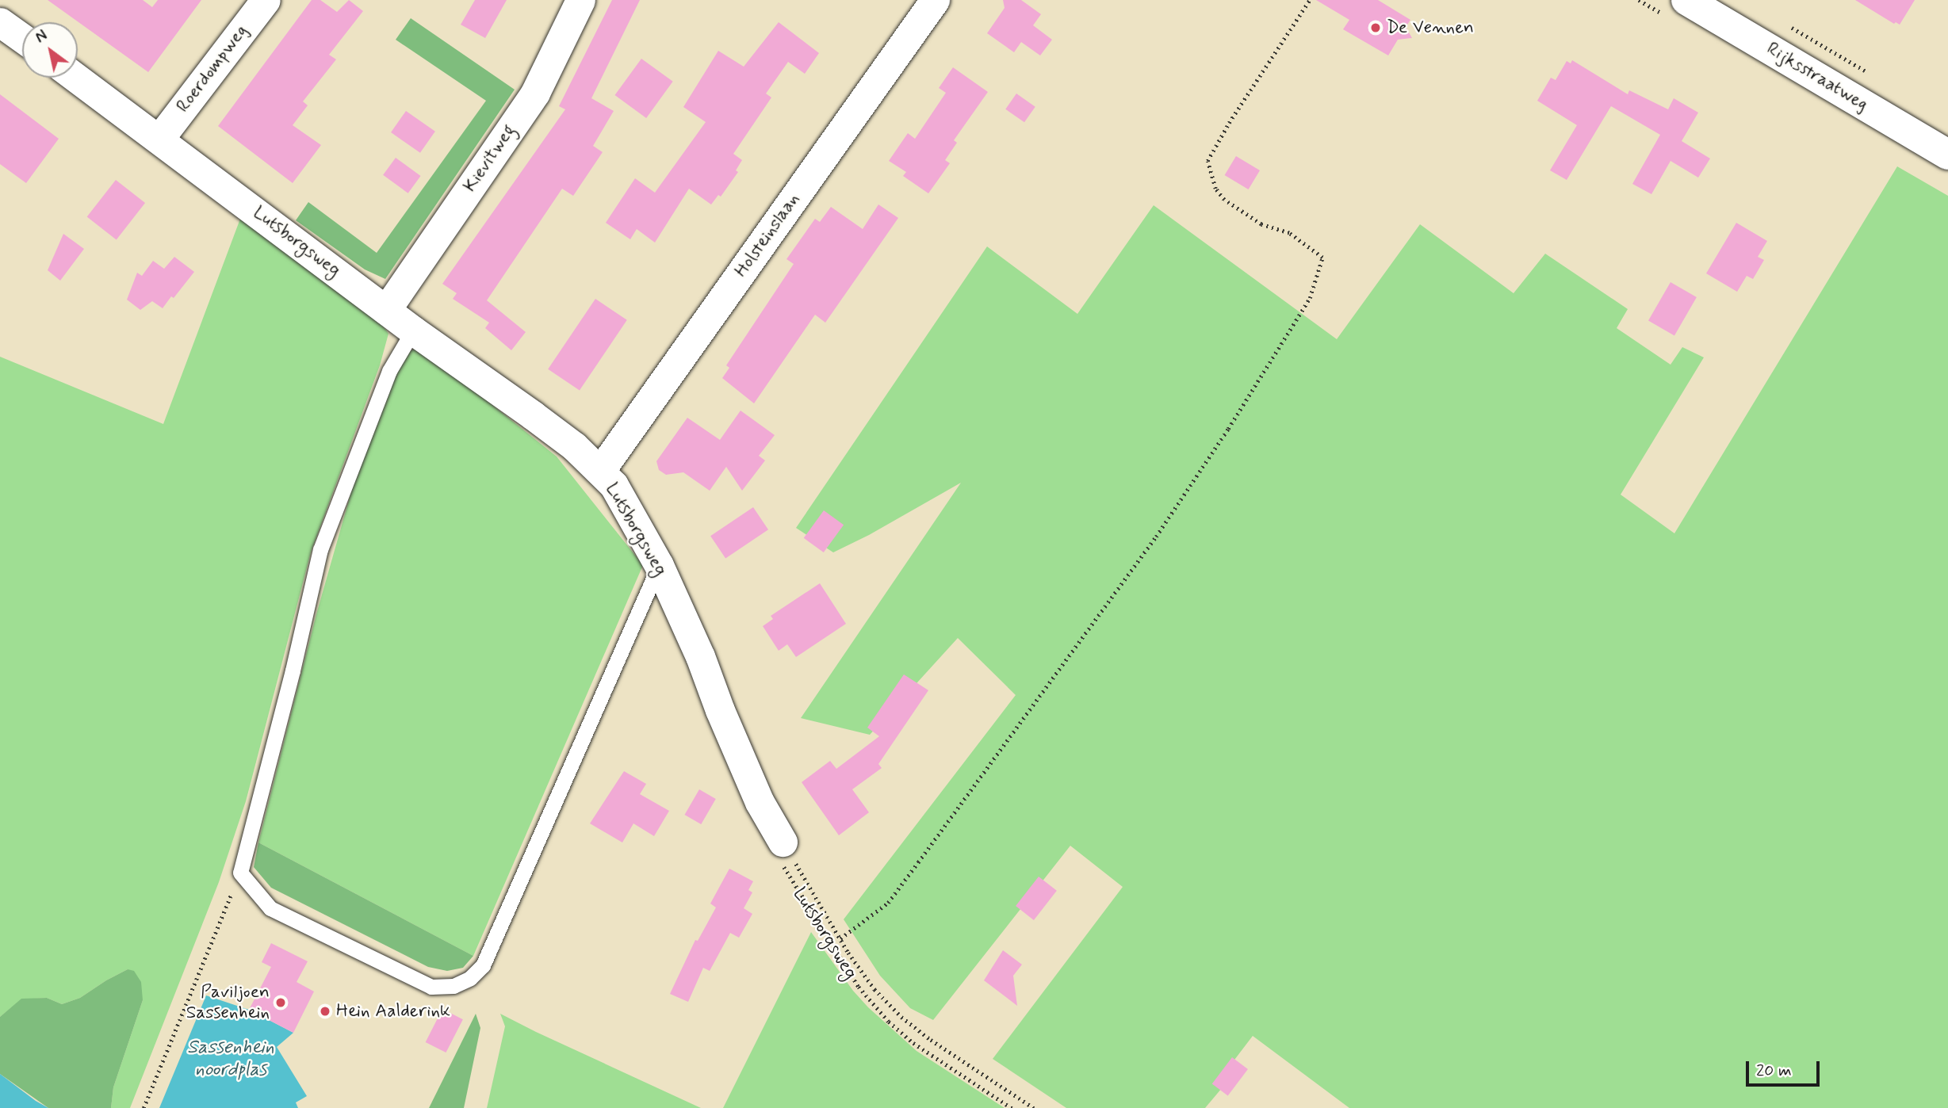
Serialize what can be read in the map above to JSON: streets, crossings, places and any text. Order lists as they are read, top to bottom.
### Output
{
  "streets": {
    "main road": ["Rijksstraatweg"],
    "street": [
      "Roerdompweg",
      "Kievitweg",
      "Holsteinslaan",
      "Lutsborgsweg"
    ]
  },
  "crossings": [
    ["Roerdompweg", "Lutsborgsweg"],
    ["Kievitweg", "Lutsborgsweg"],
    ["Holsteinslaan", "Lutsborgsweg"]
  ],
  "water": ["Sassenhein noordplas"],
  "places": ["De Vennen", "Paviljoen Sassenhein", "Hein Aalderink"],
  "scale_bar": "20 m",
  "north": "top left"
}
